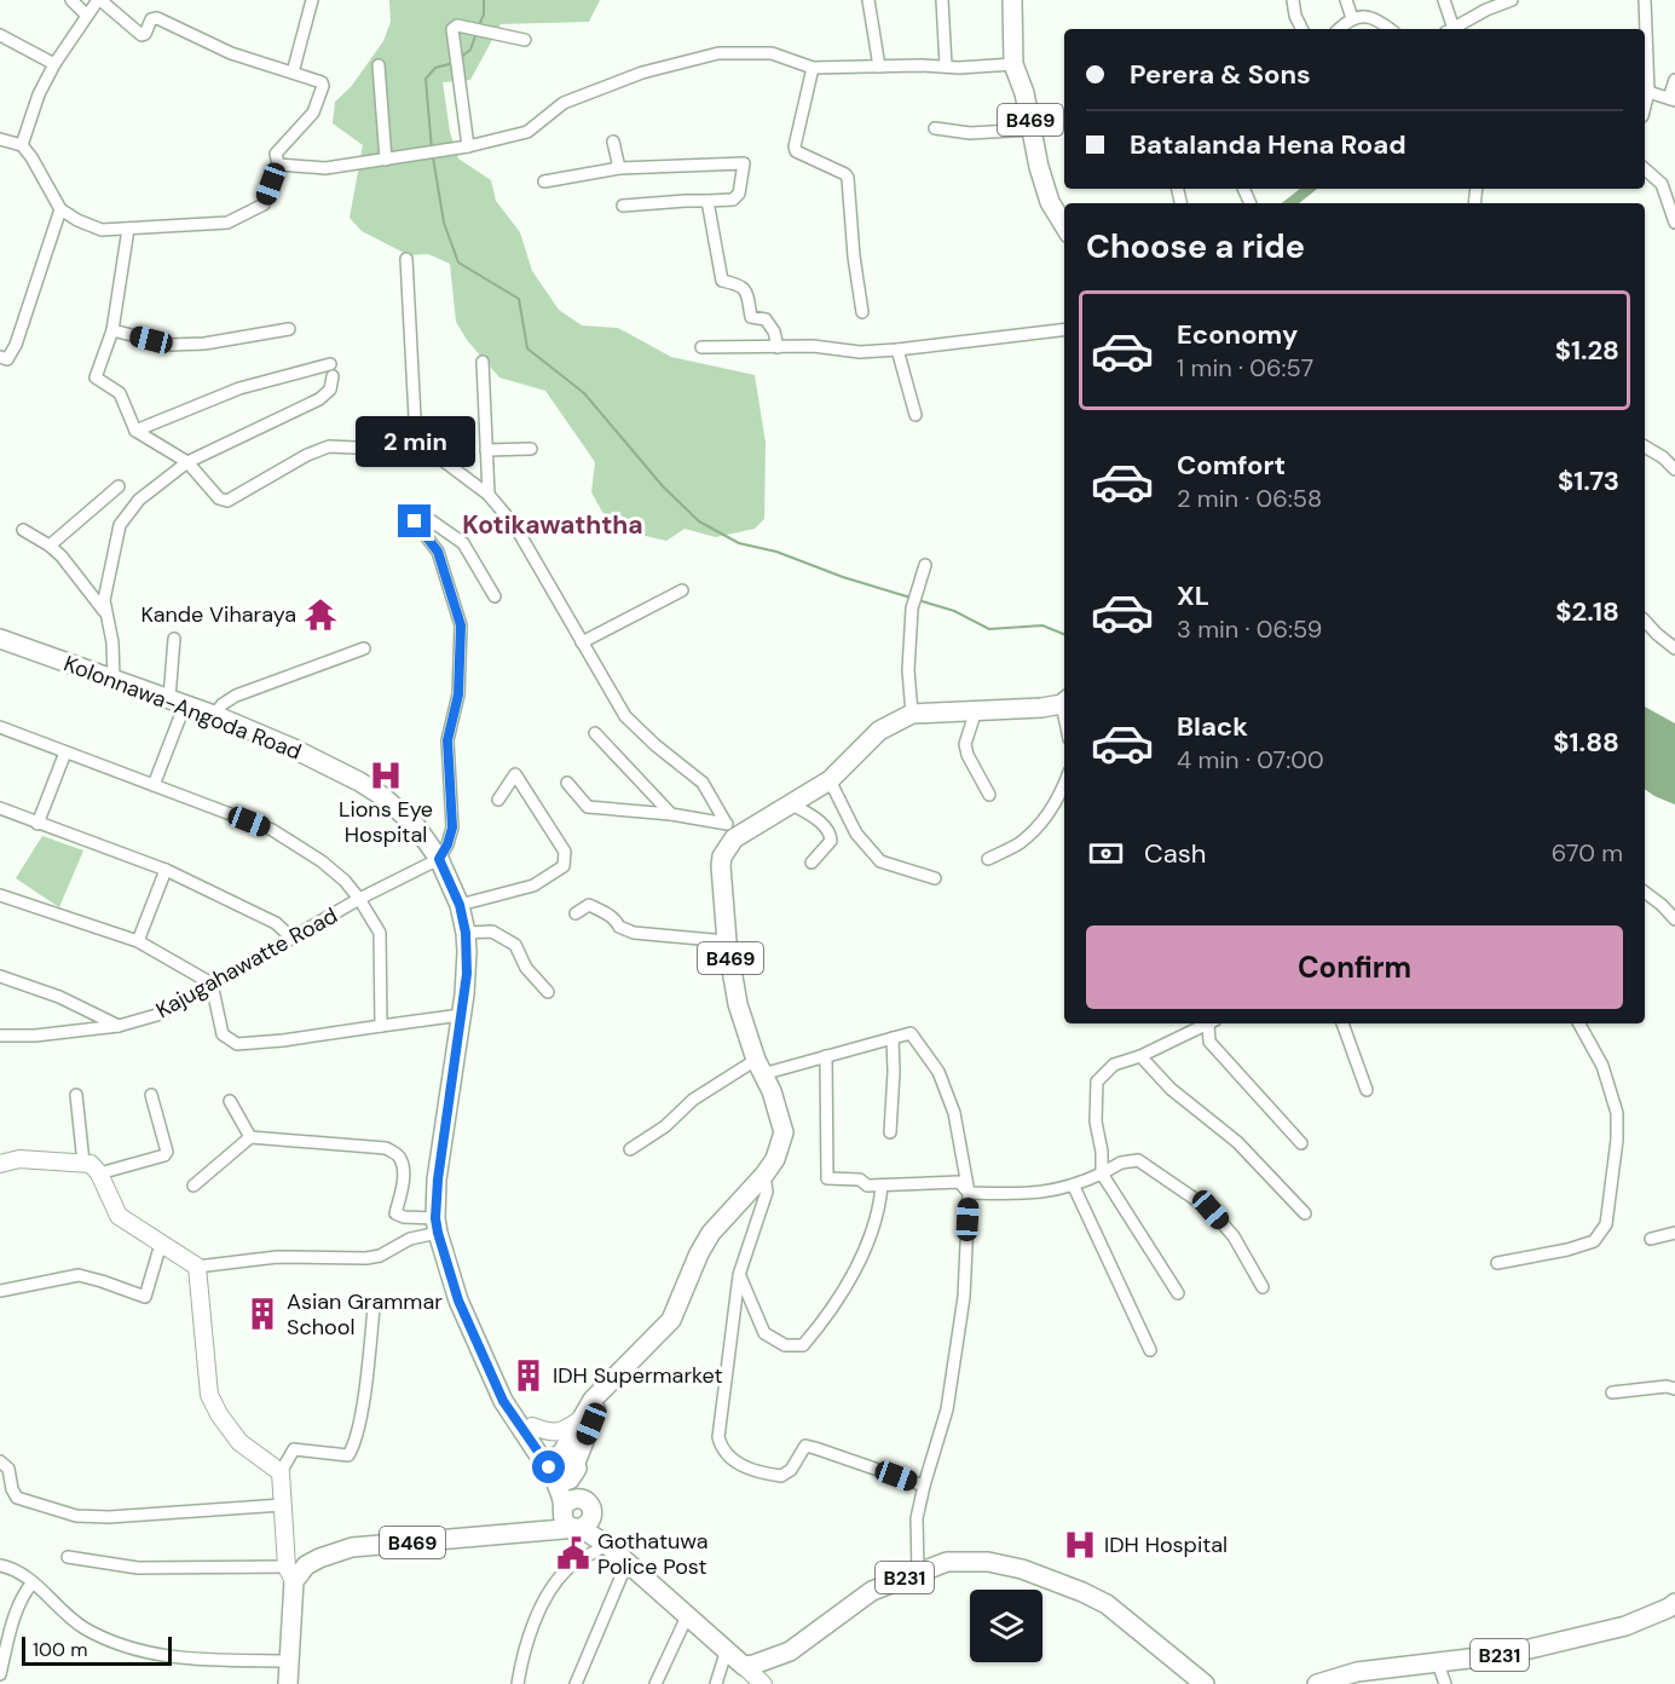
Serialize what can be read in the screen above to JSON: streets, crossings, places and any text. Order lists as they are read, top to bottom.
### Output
{
  "streets": {
    "main road": ["B469", "Kolonnawa-Angoda Road", "B231"],
    "street": ["Kajugahawatte Road"]
  },
  "crossings": [
    ["B469", "Kolonnawa-Angoda Road"],
    ["Kolonnawa-Angoda Road", "Kajugahawatte Road"]
  ],
  "districts": ["Kotikawaththa"],
  "places": {
    "temple": ["Kande Viharaya"],
    "hospital": ["Lions Eye Hospital", "IDH Hospital"],
    "building": ["Asian Grammar School", "IDH Supermarket"],
    "public building": ["Gothatuwa Police Post"]
  },
  "scale_bar": "100 m",
  "page": {
    "banner": ["Perera & Sons", "Batalanda Hena Road"],
    "heading": "Choose a ride",
    "list": [
      {
        "name": "Economy",
        "note": "1 min · 06:57",
        "value": "$1.28"
      },
      {
        "name": "Comfort",
        "note": "2 min · 06:58",
        "value": "$1.73"
      },
      {
        "name": "XL",
        "note": "3 min · 06:59",
        "value": "$2.18"
      },
      {
        "name": "Black",
        "note": "4 min · 07:00",
        "value": "$1.88"
      }
    ],
    "bubble": "2 min",
    "pay": ["Cash", "670 m"],
    "buttons": "Confirm",
    "scale": "100 m"
  }
}
